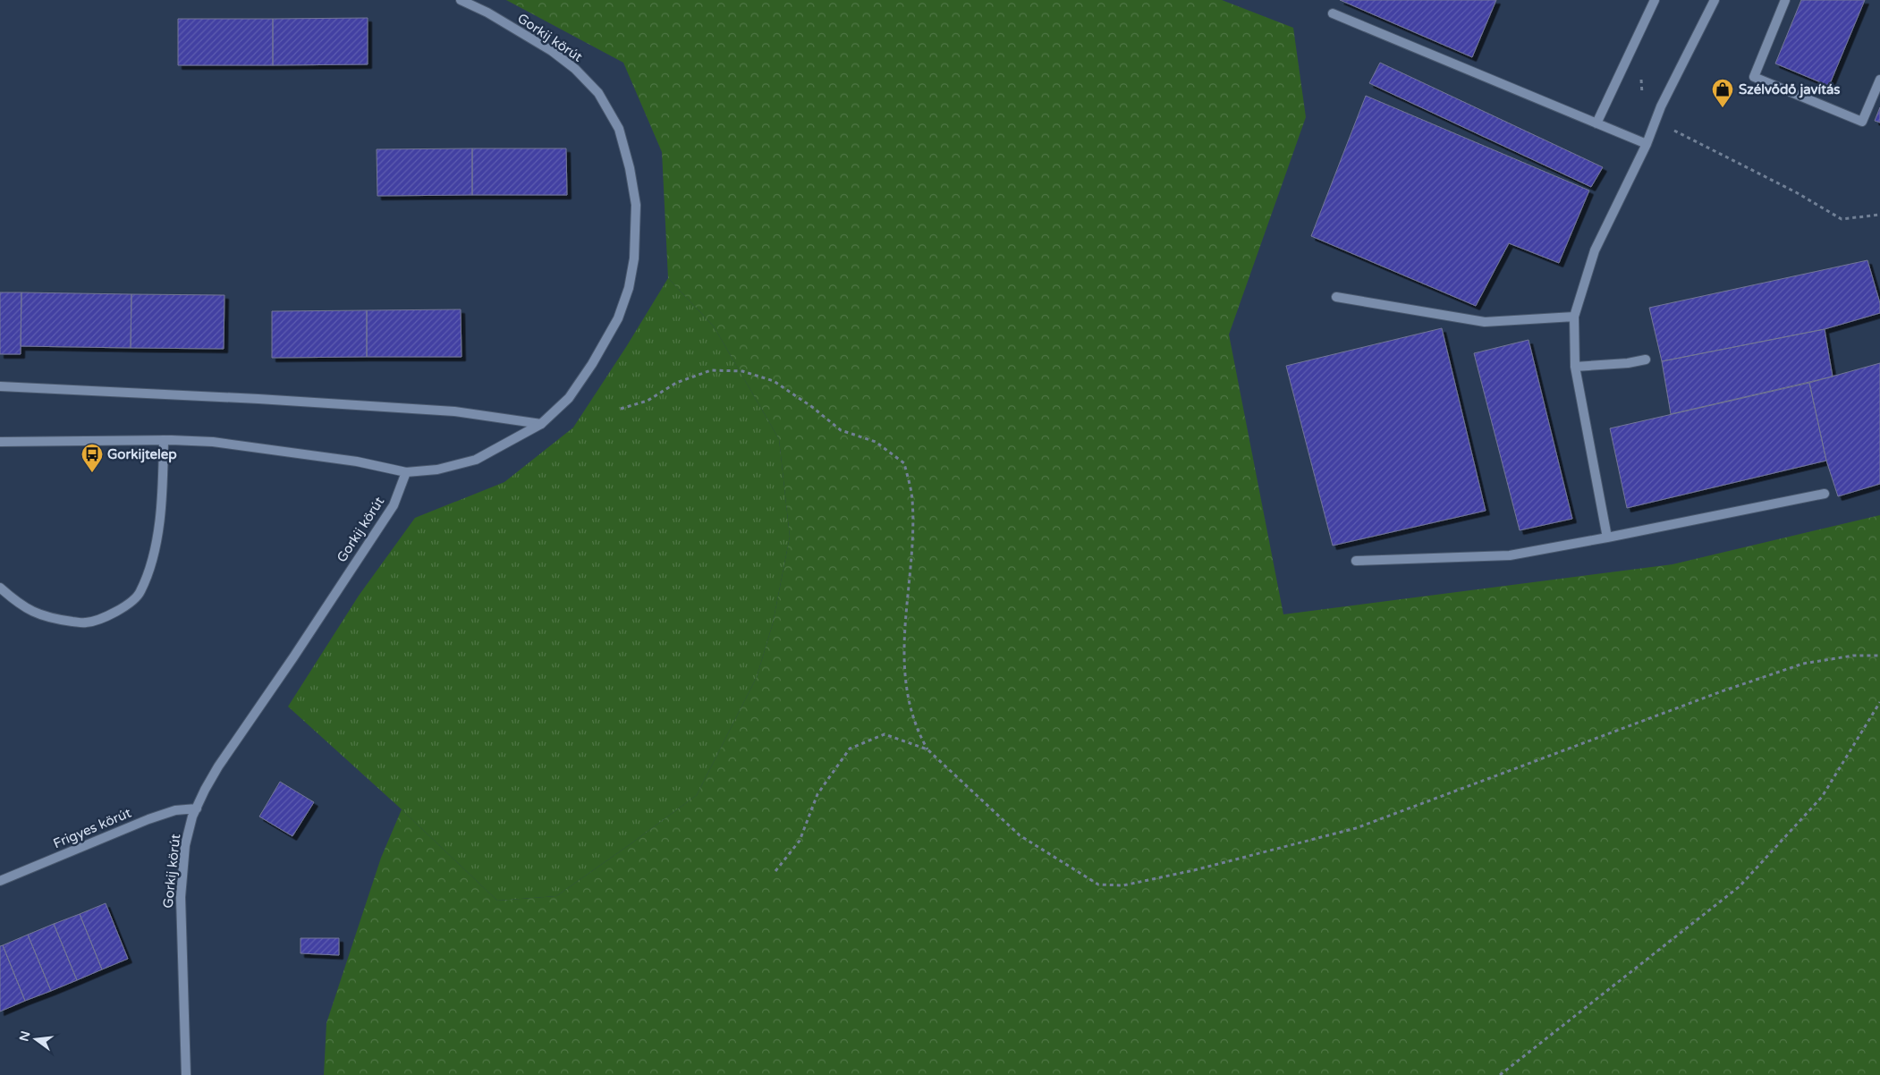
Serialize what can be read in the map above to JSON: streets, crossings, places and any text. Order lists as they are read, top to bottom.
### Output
{
  "streets": {
    "street": ["Gorkij körút", "Frigyes körút"]
  },
  "crossings": [
    ["Gorkij körút", "Frigyes körút"]
  ],
  "places": {
    "shop": ["Szélvődő javítás"],
    "bus stop": ["Gorkijtelep"]
  },
  "north": "left"
}
